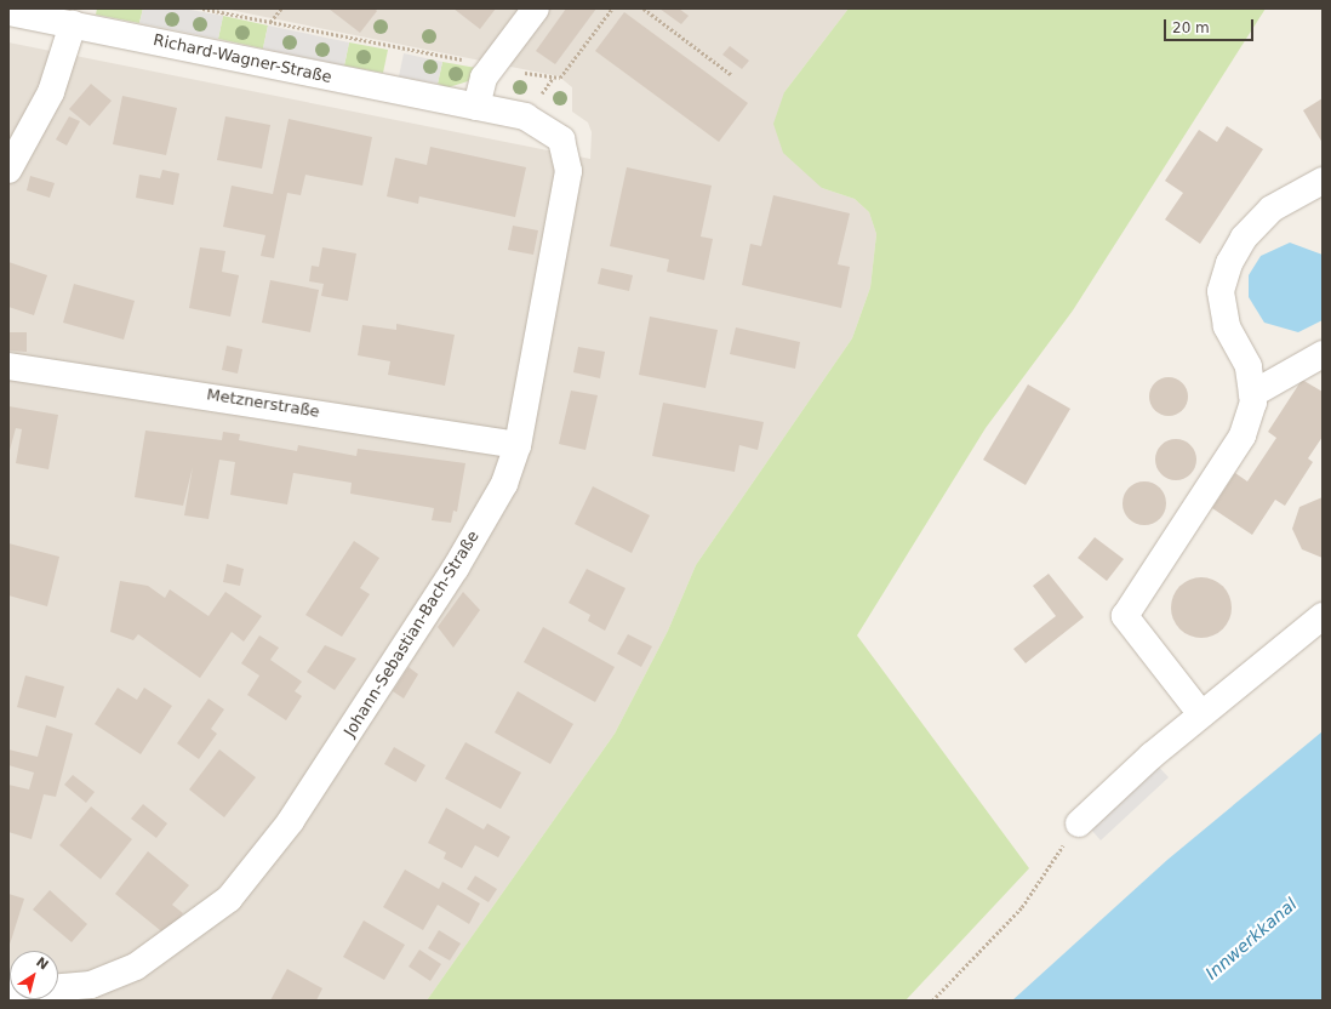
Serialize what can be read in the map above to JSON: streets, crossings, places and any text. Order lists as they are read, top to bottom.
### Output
{
  "streets": {
    "street": ["Richard-Wagner-Straße", "Metznerstraße", "Johann-Sebastian-Bach-Straße"]
  },
  "crossings": [
    ["Richard-Wagner-Straße", "Johann-Sebastian-Bach-Straße"],
    ["Metznerstraße", "Johann-Sebastian-Bach-Straße"]
  ],
  "water": ["Innwerkkanal"],
  "scale_bar": "20 m",
  "north": "top right"
}
